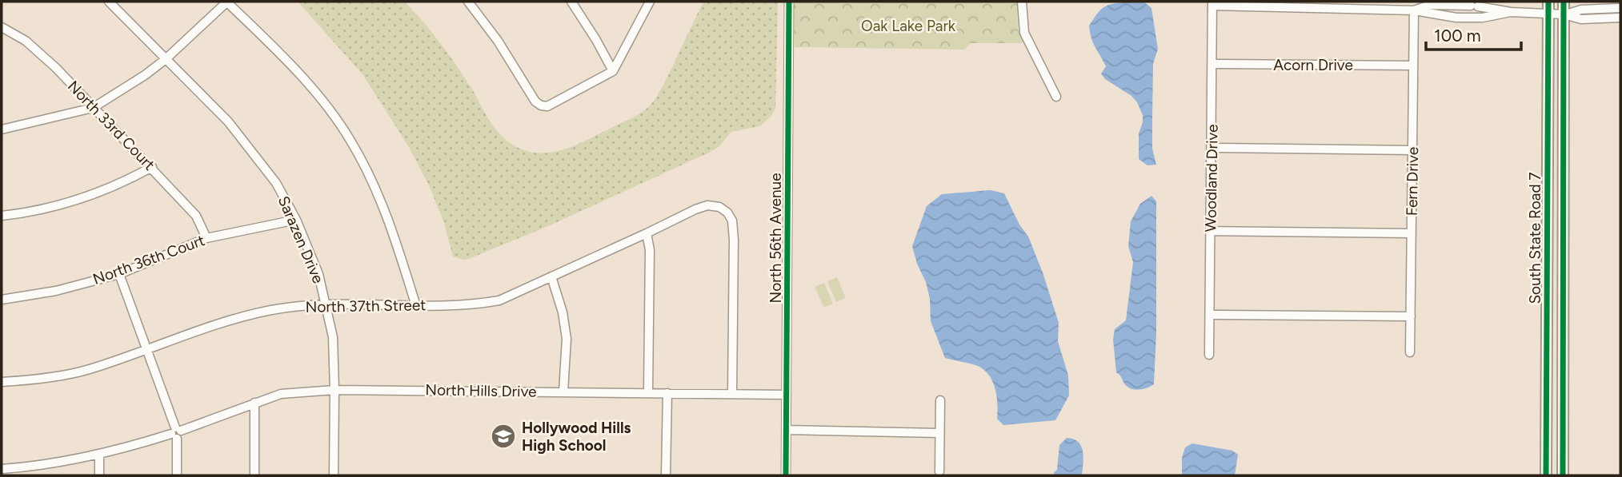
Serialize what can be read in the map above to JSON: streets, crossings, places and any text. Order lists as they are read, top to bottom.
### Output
{
  "streets": {
    "main road": ["South State Road 7"],
    "street": [
      "Acorn Drive",
      "North 33rd Court",
      "Woodland Drive",
      "Fern Drive",
      "North 56th Avenue",
      "Sarazen Drive",
      "North 36th Court",
      "North 37th Street",
      "North Hills Drive"
    ]
  },
  "crossings": [
    ["Acorn Drive", "Woodland Drive"],
    ["Acorn Drive", "Fern Drive"],
    ["North 33rd Court", "North 36th Court"],
    ["North 56th Avenue", "North Hills Drive"],
    ["Sarazen Drive", "North 36th Court"],
    ["Sarazen Drive", "North 37th Street"],
    ["Sarazen Drive", "North Hills Drive"],
    ["North 37th Street", "North Hills Drive"]
  ],
  "parks": ["Oak Lake Park"],
  "places": {
    "school or university": ["Hollywood Hills High School"]
  },
  "scale_bar": "100 m"
}
